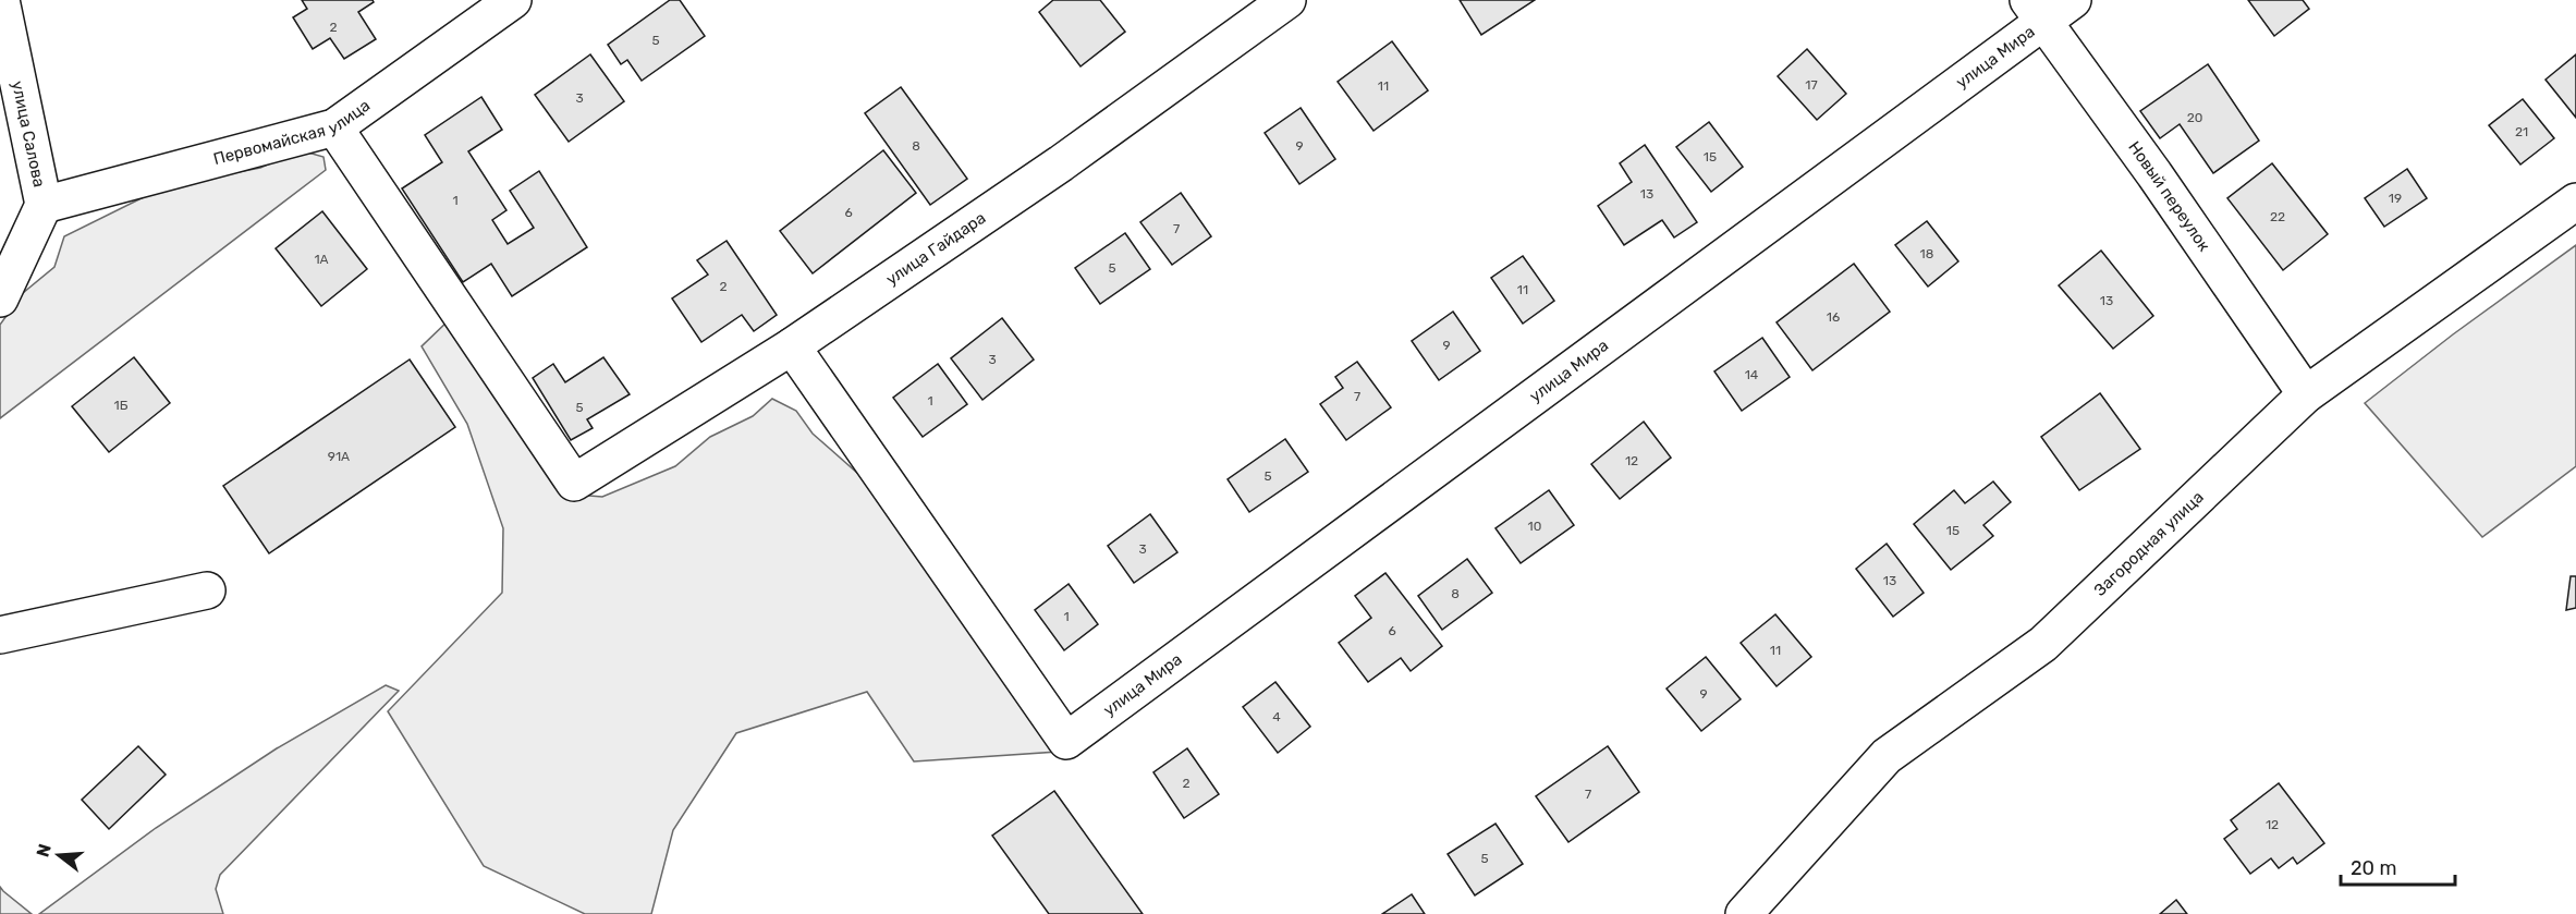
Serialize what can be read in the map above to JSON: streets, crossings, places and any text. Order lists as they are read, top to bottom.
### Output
{
  "streets": {
    "street": [
      "улица Мира",
      "Первомайская улица",
      "улица Салова",
      "Новый переулок",
      "улица Гайдара",
      "Загородная улица"
    ]
  },
  "crossings": [
    ["улица Мира", "Новый переулок"],
    ["улица Мира", "улица Гайдара"],
    ["Первомайская улица", "улица Салова"],
    ["Первомайская улица", "улица Гайдара"],
    ["Новый переулок", "Загородная улица"]
  ],
  "house_numbers": [
    "2",
    "5",
    "17",
    "11",
    "3",
    "20",
    "21",
    "8",
    "9",
    "15",
    "13",
    "19",
    "1",
    "6",
    "22",
    "7",
    "18",
    "1А",
    "5",
    "2",
    "11",
    "13",
    "16",
    "9",
    "3",
    "14",
    "7",
    "1",
    "1Б",
    "5",
    "91А",
    "12",
    "5",
    "10",
    "15",
    "3",
    "13",
    "8",
    "1",
    "6",
    "11",
    "9",
    "4",
    "2",
    "7",
    "12",
    "5"
  ],
  "scale_bar": "20 m",
  "north": "left"
}
